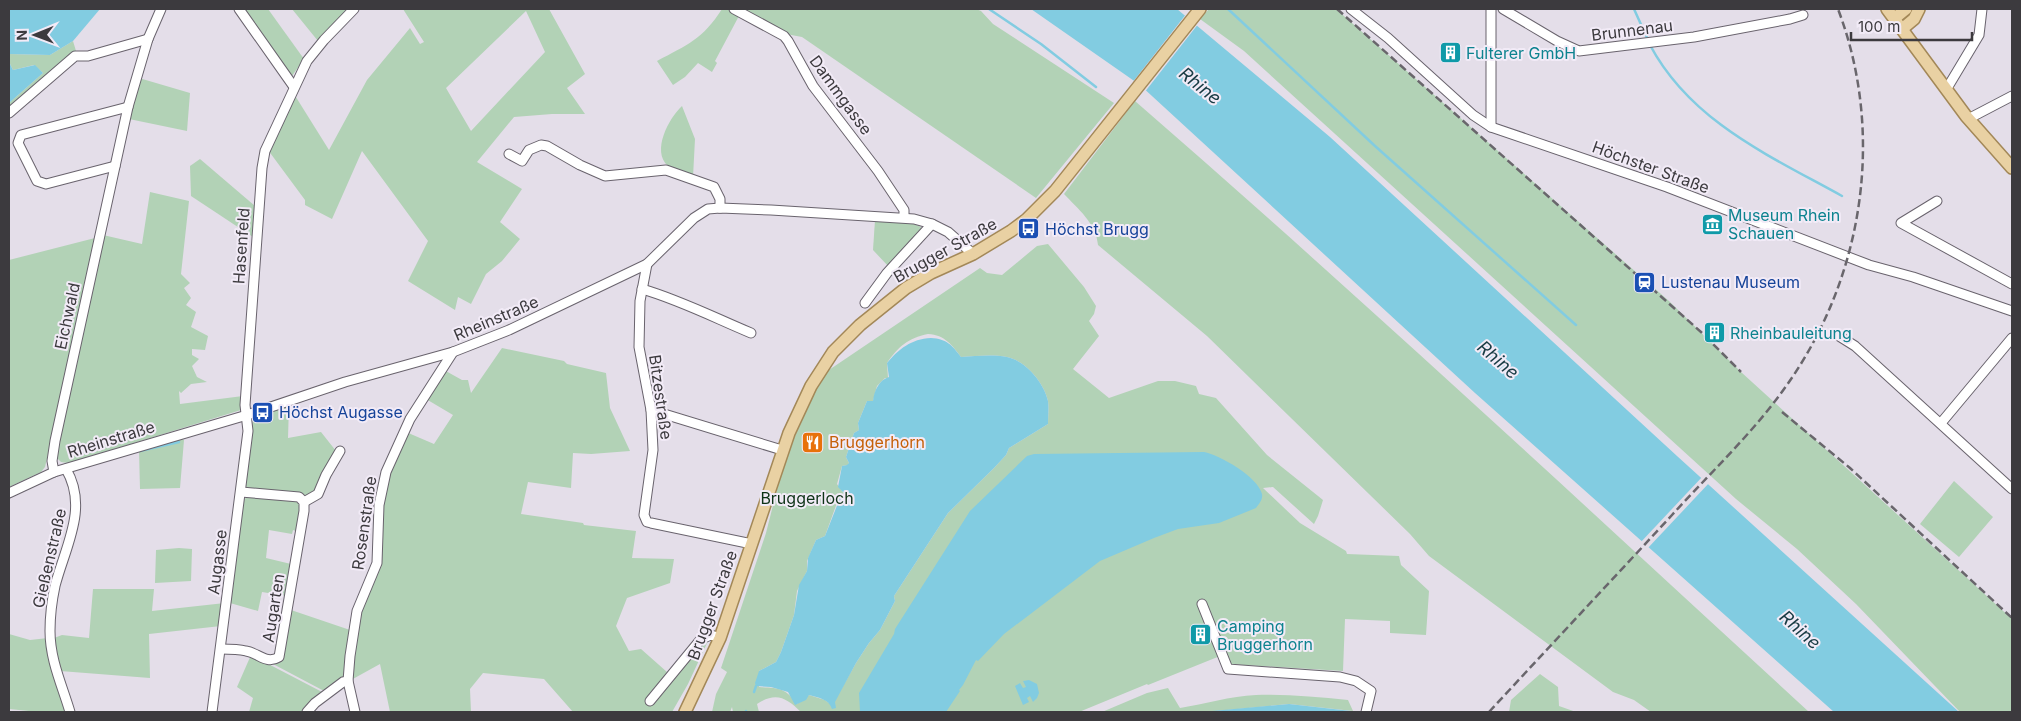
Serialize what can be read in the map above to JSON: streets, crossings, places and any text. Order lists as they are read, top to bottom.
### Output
{
  "streets": {
    "main road": ["Brugger Straße"],
    "street": [
      "Brunnenau",
      "Dammgasse",
      "Höchster Straße",
      "Hasenfeld",
      "Eichwald",
      "Rheinstraße",
      "Bitzestraße",
      "Rosenstraße",
      "Gießenstraße",
      "Augasse",
      "Augarten"
    ]
  },
  "crossings": [
    ["Dammgasse", "Rheinstraße"],
    ["Hasenfeld", "Rheinstraße"],
    ["Hasenfeld", "Augasse"],
    ["Brugger Straße", "Rheinstraße"],
    ["Brugger Straße", "Bitzestraße"],
    ["Eichwald", "Rheinstraße"],
    ["Rheinstraße", "Bitzestraße"],
    ["Rheinstraße", "Rosenstraße"],
    ["Rheinstraße", "Gießenstraße"],
    ["Rheinstraße", "Augasse"],
    ["Augasse", "Augarten"]
  ],
  "water": ["Rhine"],
  "parks": ["Bruggerloch"],
  "places": {
    "building": ["Fulterer GmbH", "Rheinbauleitung", "Camping Bruggerhorn"],
    "museum": ["Museum Rhein Schauen"],
    "bus stop": ["Höchst Brugg", "Höchst Augasse"],
    "station": ["Lustenau Museum"],
    "restaurant": ["Bruggerhorn"]
  },
  "scale_bar": "100 m",
  "north": "left"
}
